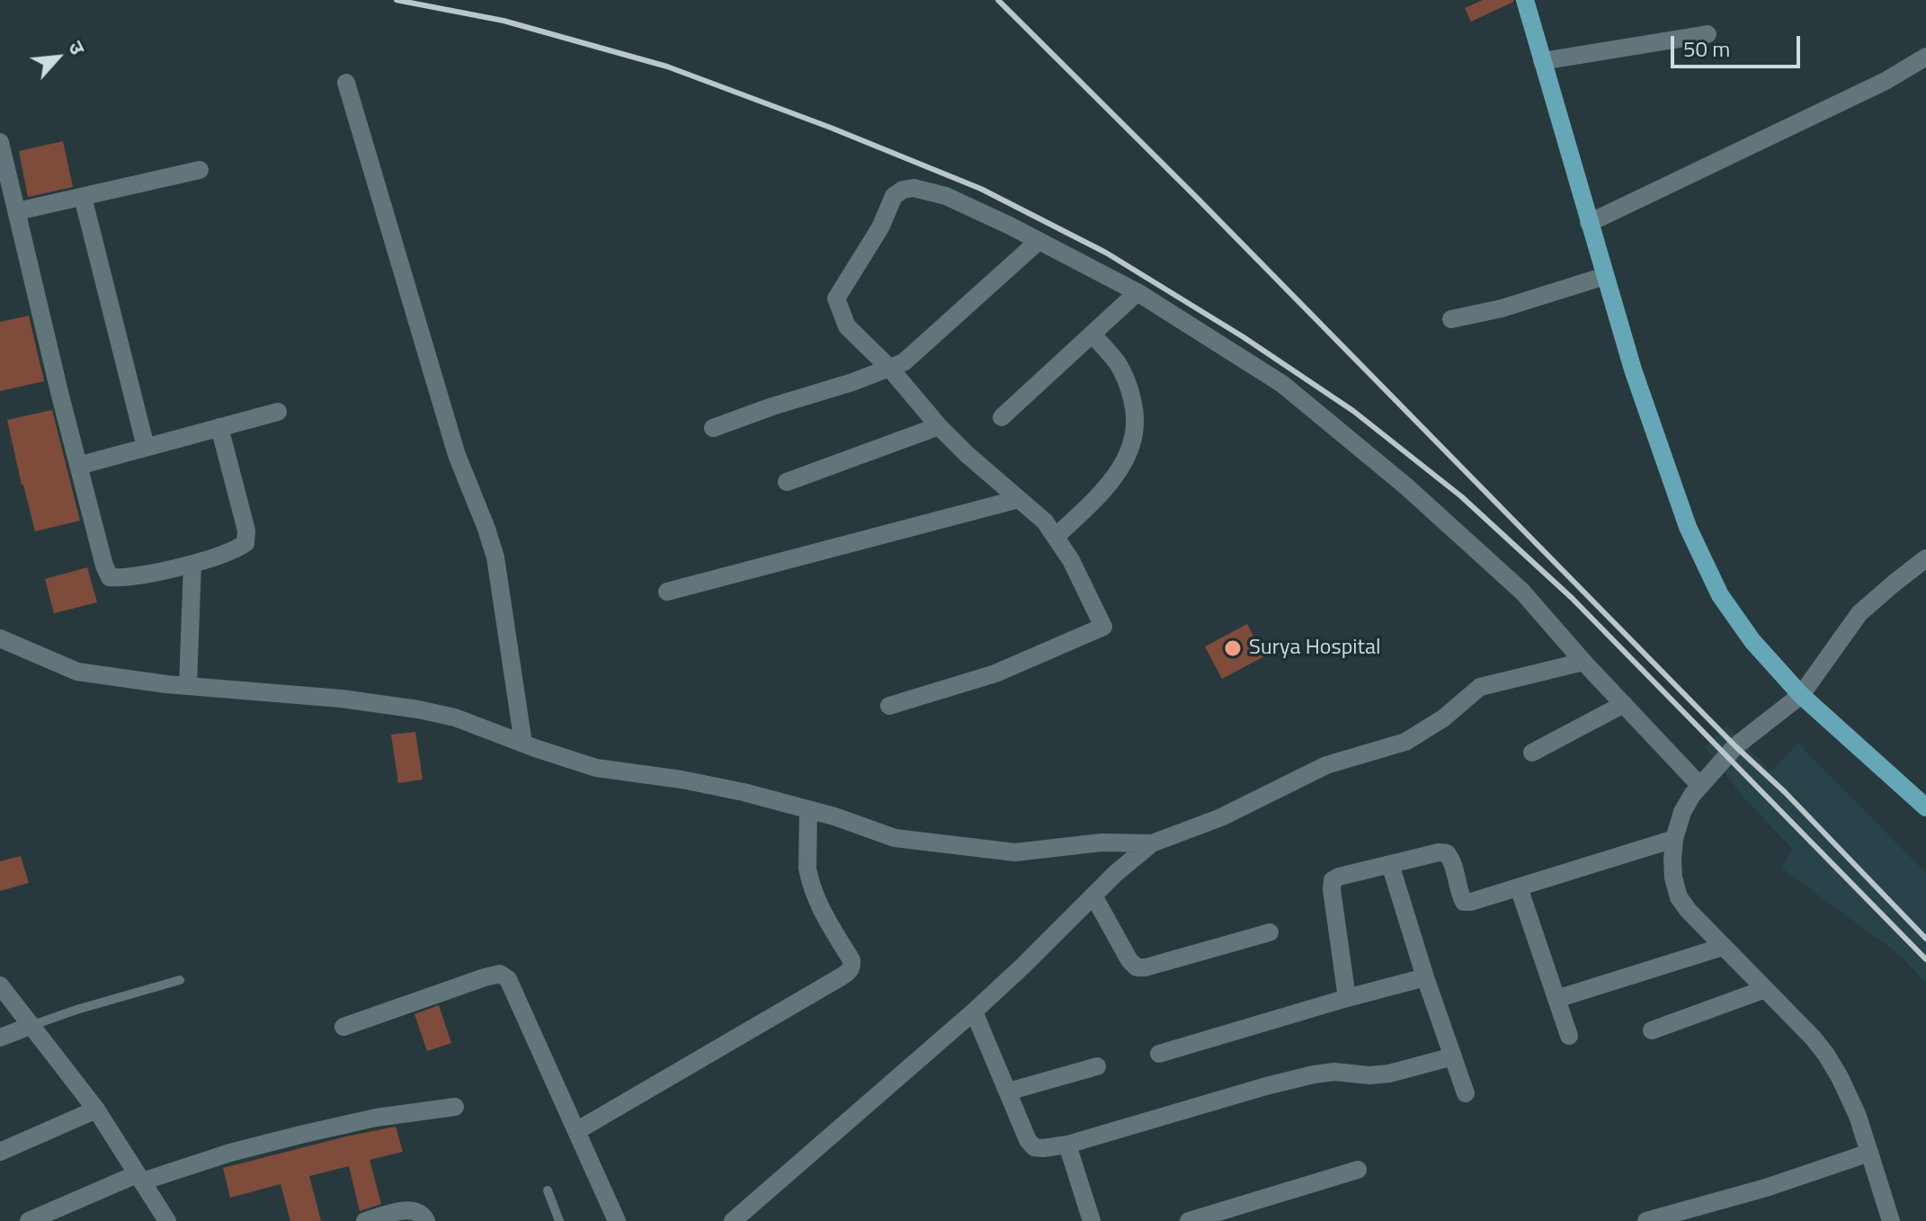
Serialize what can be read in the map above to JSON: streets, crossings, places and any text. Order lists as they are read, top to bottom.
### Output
{
  "places": ["Surya Hospital"],
  "scale_bar": "50 m",
  "north": "top right"
}
